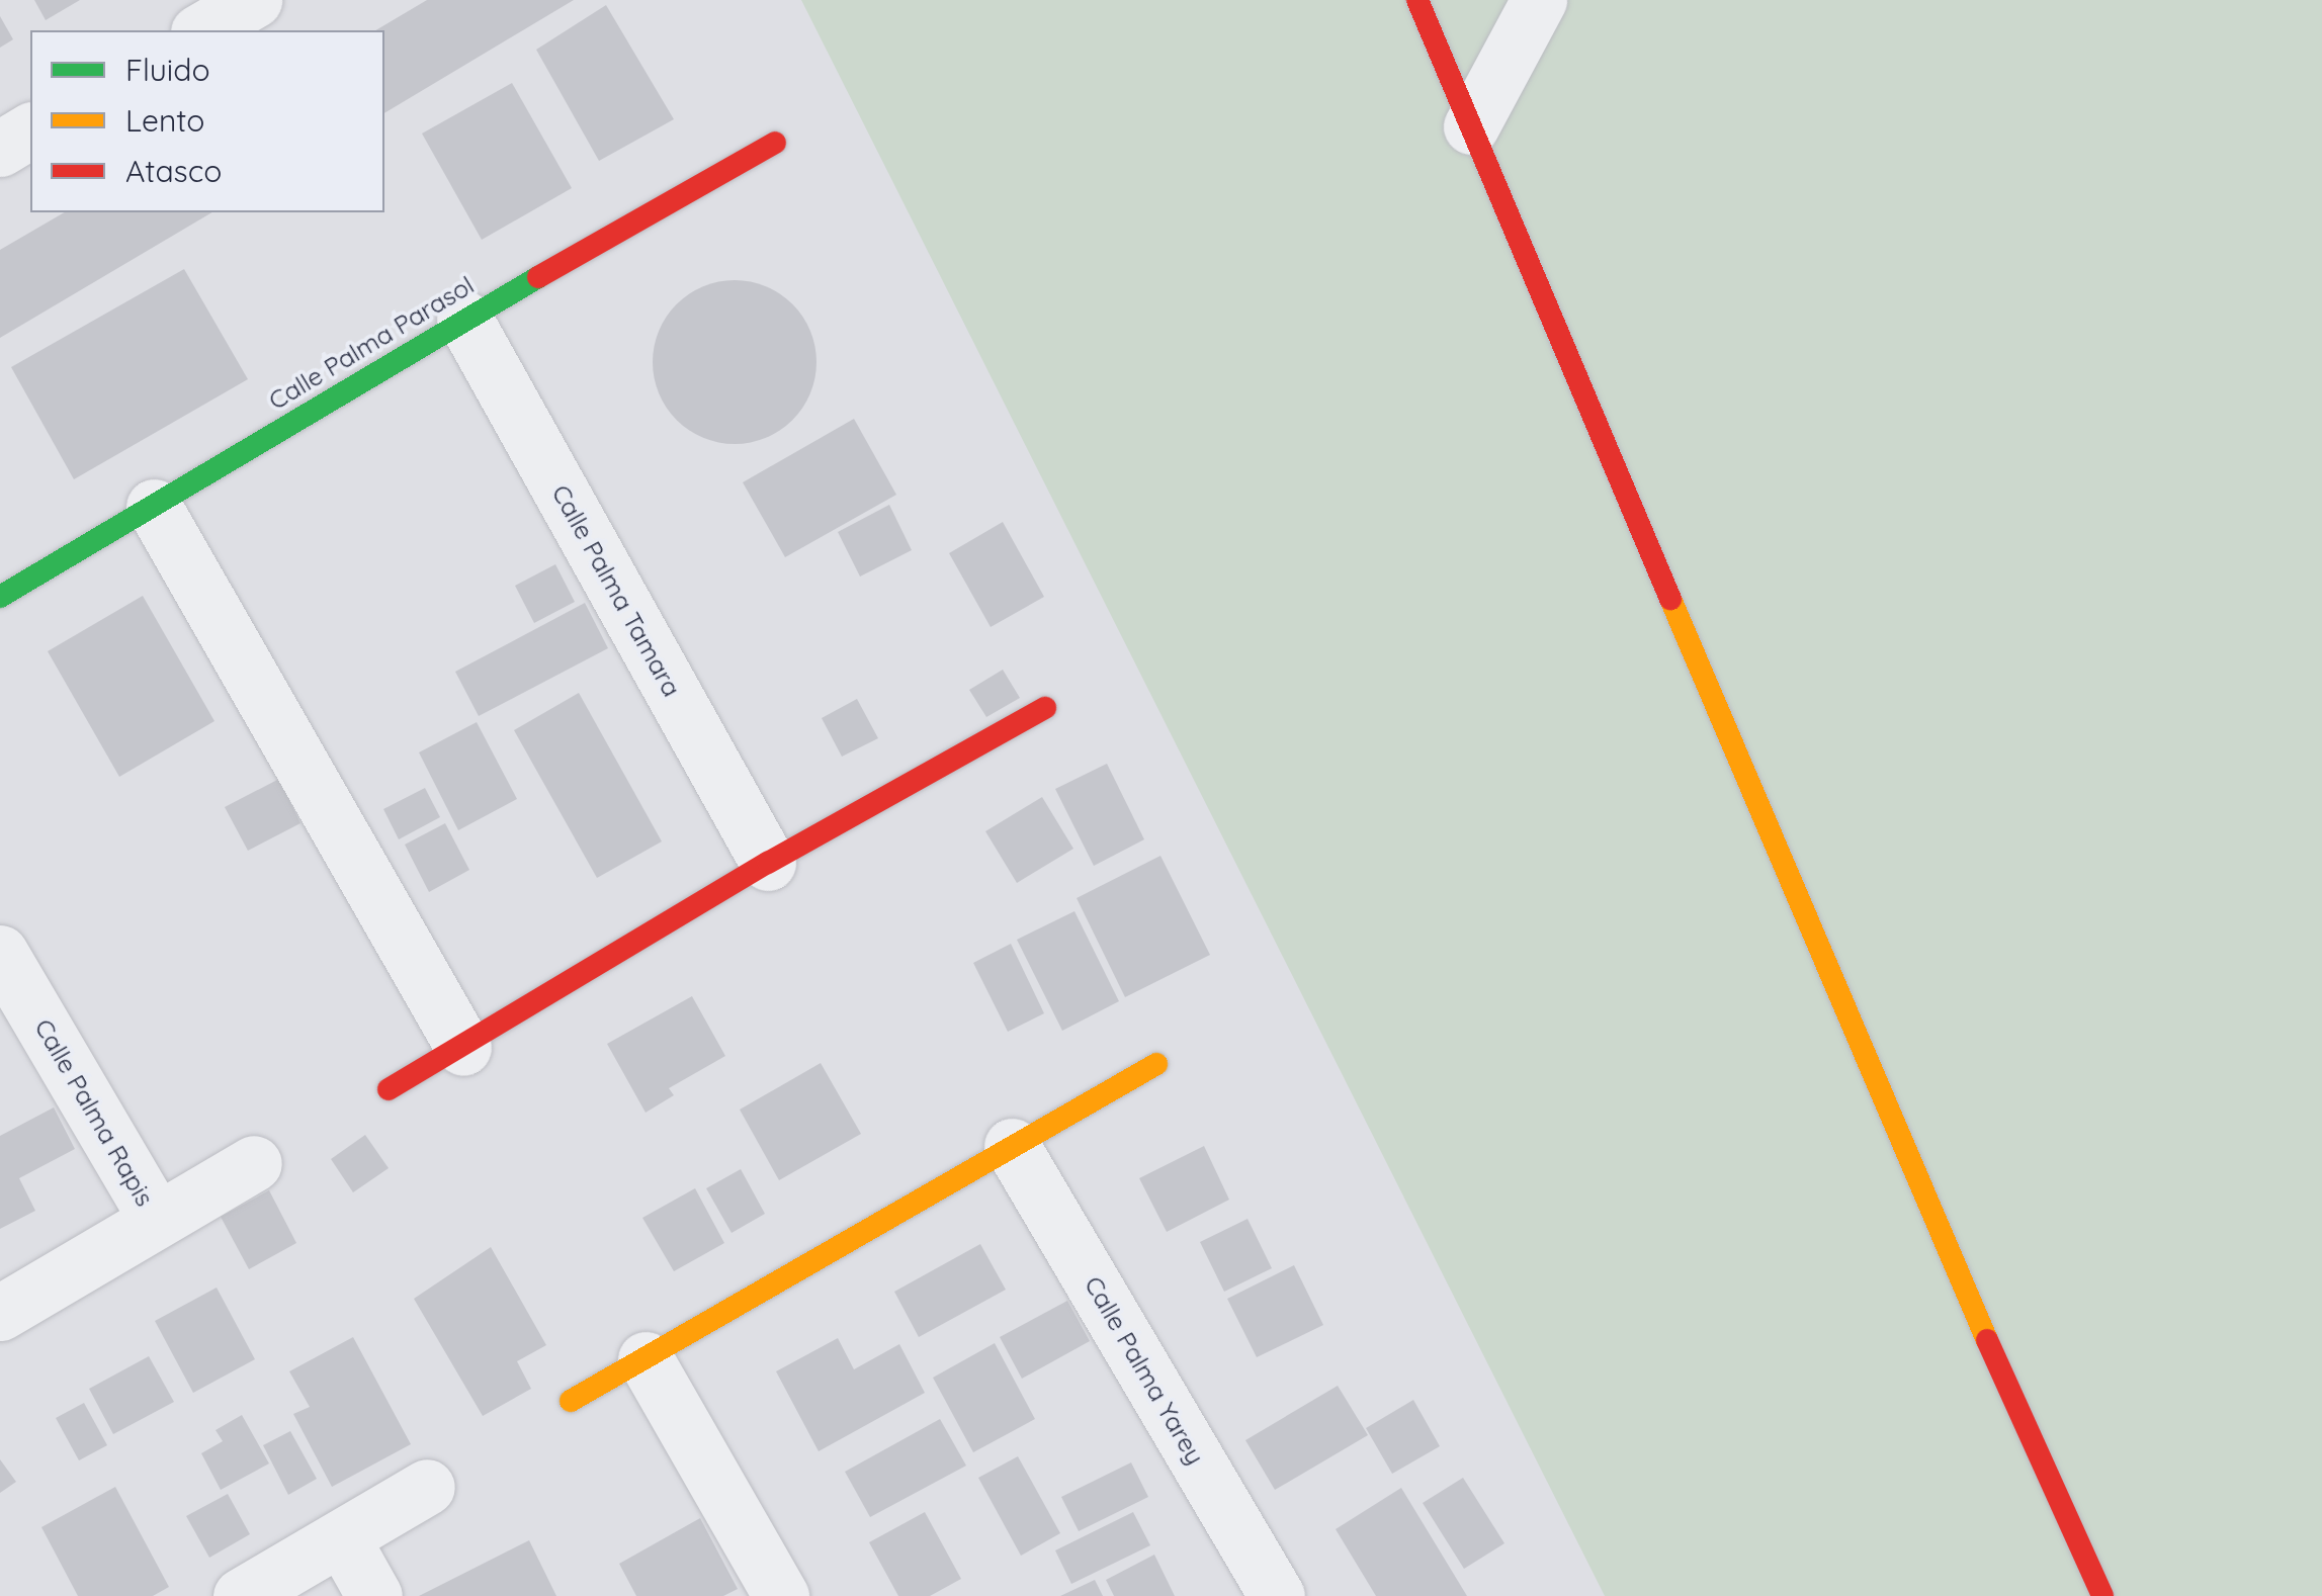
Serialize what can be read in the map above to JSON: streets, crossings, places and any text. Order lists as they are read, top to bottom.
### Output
{
  "streets": {
    "street": [
      "Calle Palma Parasol",
      "Calle Palma Tamara",
      "Calle Palma Rapis",
      "Calle Palma Yarey"
    ]
  },
  "crossings": [
    ["Calle Palma Parasol", "Calle Palma Tamara"]
  ],
  "legend": ["Fluido", "Lento", "Atasco"]
}
